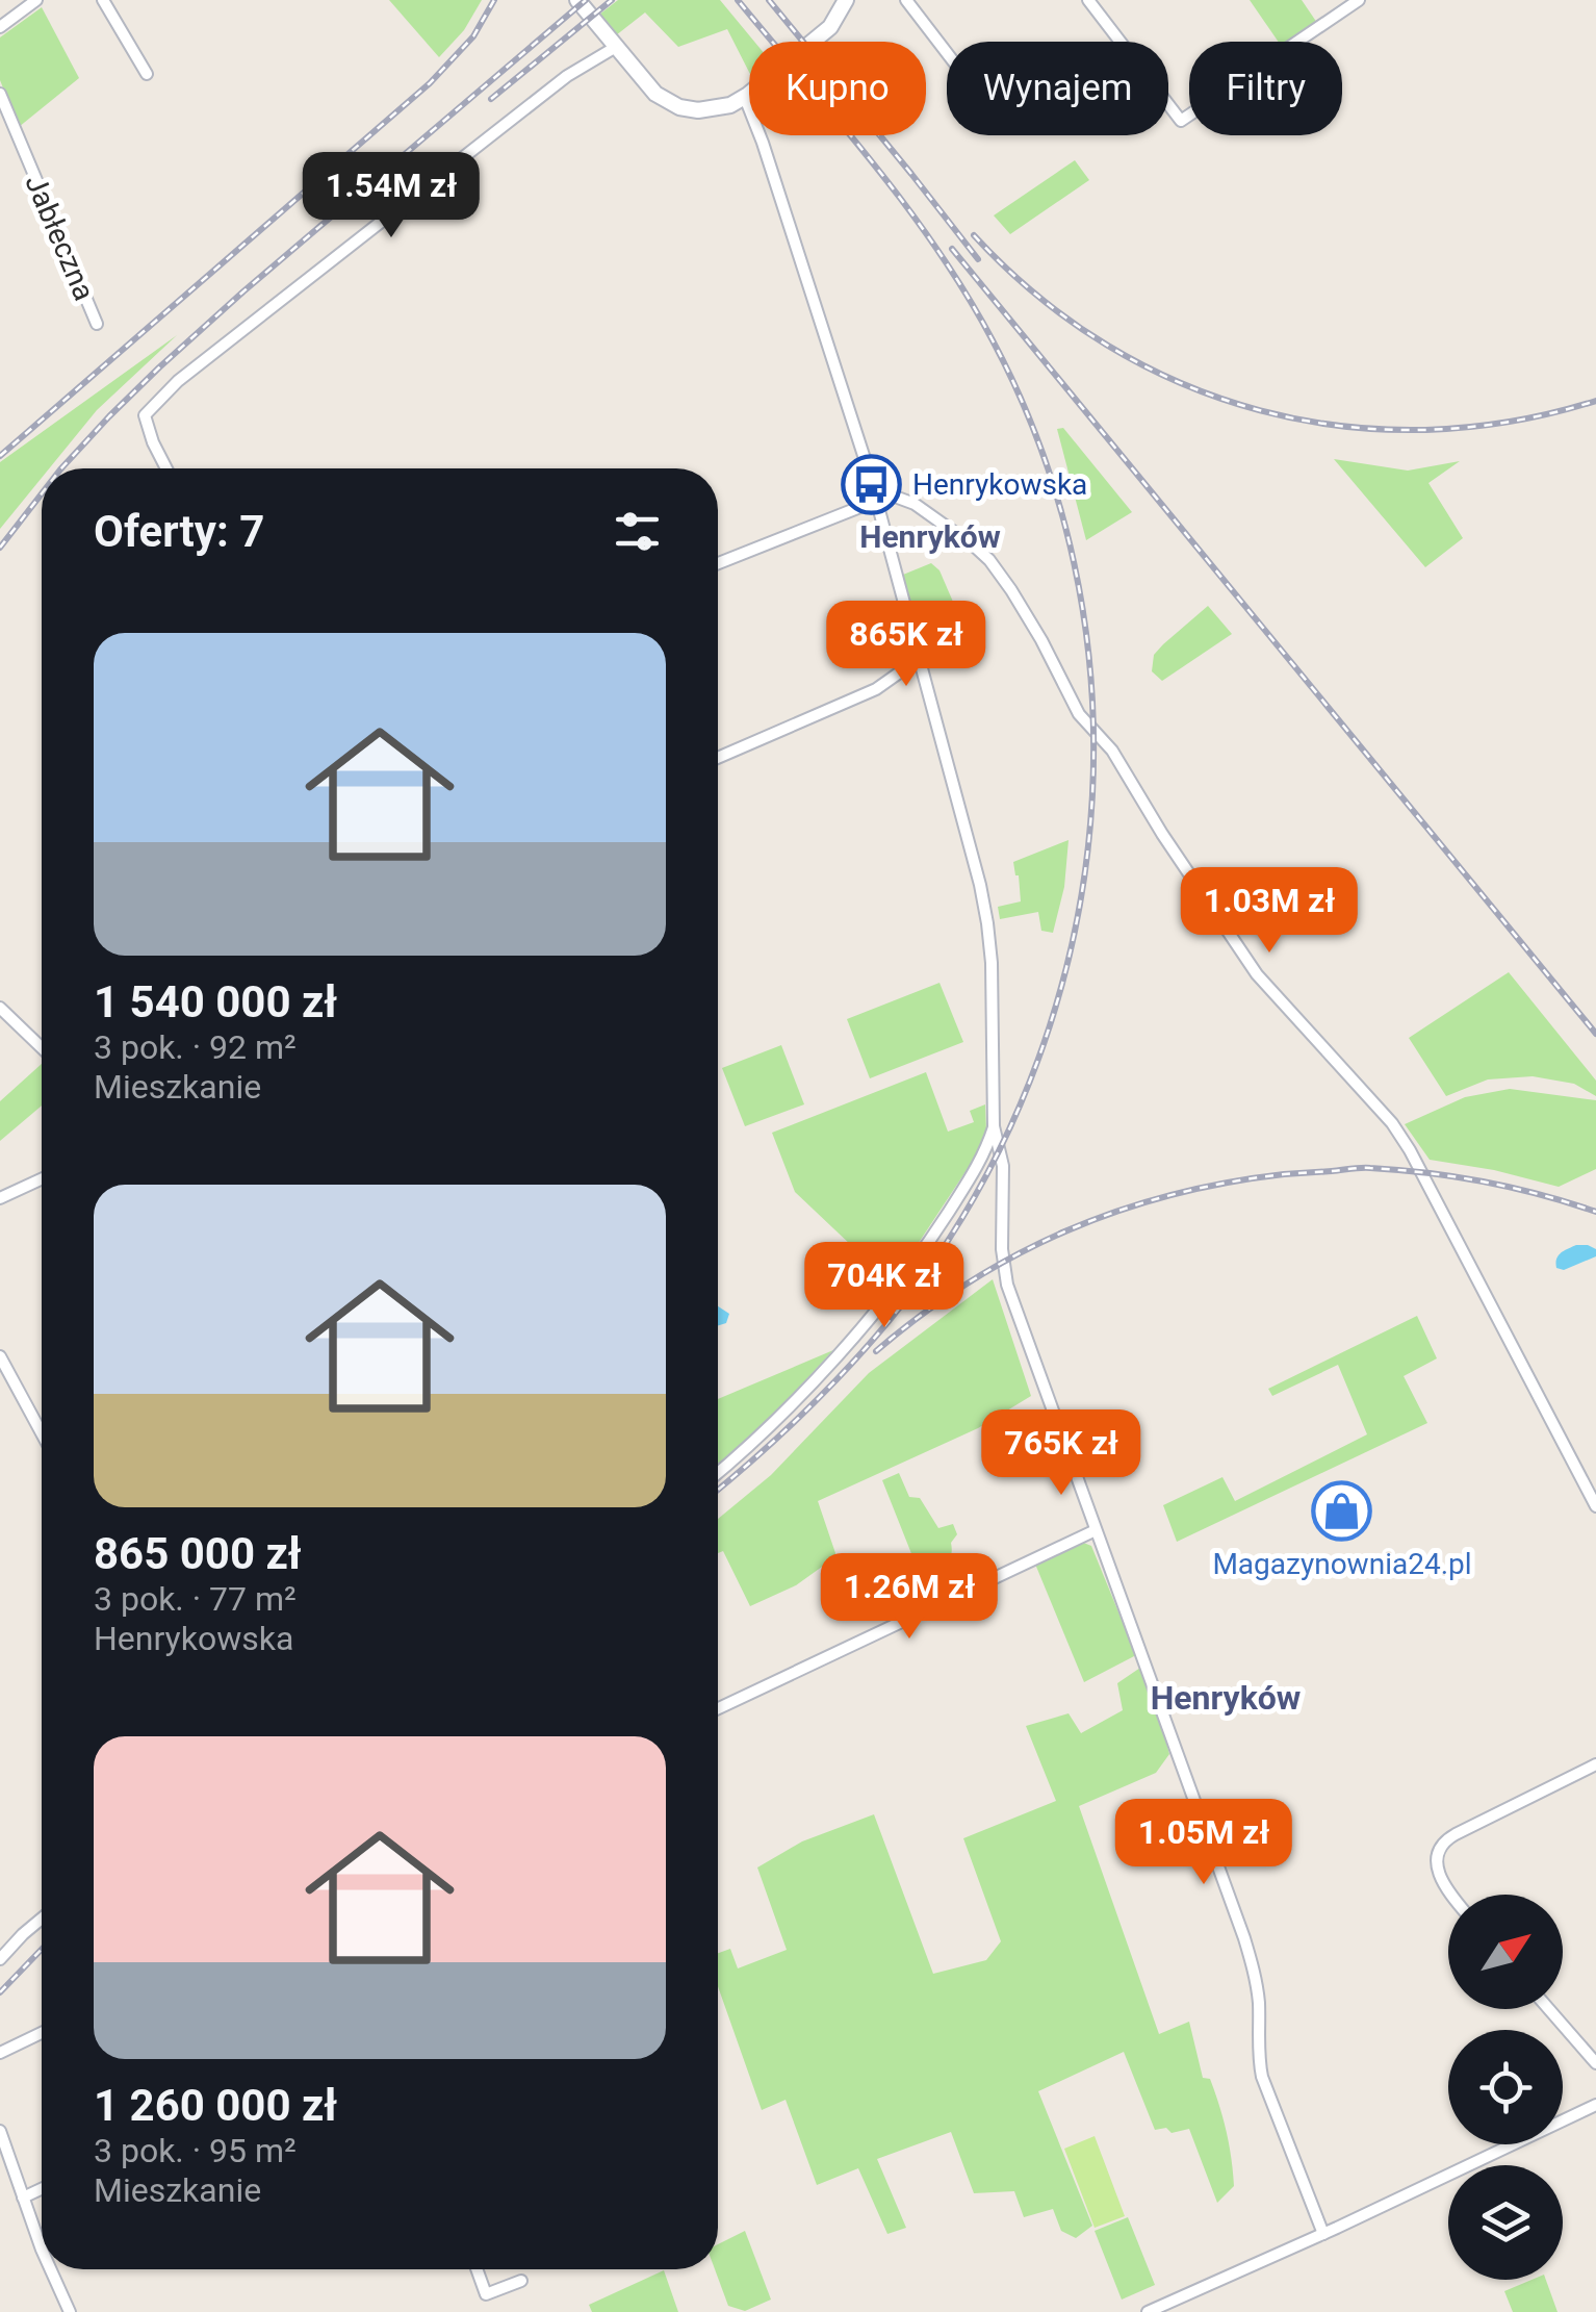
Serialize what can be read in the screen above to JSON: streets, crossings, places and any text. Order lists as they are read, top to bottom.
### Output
{
  "streets": {
    "street": ["Jabłeczna"]
  },
  "districts": ["Henryków", "Henryków"],
  "places": {
    "bus stop": ["Henrykowska"],
    "shop": ["Magazynownia24.pl"]
  },
  "north": "top right",
  "page": {
    "chip": ["Kupno", "Wynajem", "Filtry"],
    "price": [
      "1.54M zł",
      "865K zł",
      "1.03M zł",
      "704K zł",
      "765K zł",
      "1.26M zł",
      "1.05M zł"
    ],
    "heading": "Oferty: 7",
    "list": [
      {
        "name": "1 540 000 zł",
        "note": "3 pok. · 92 m² · Mieszkanie"
      },
      {
        "name": "865 000 zł",
        "note": "3 pok. · 77 m² · Henrykowska"
      },
      {
        "name": "1 260 000 zł",
        "note": "3 pok. · 95 m² · Mieszkanie"
      }
    ]
  }
}
